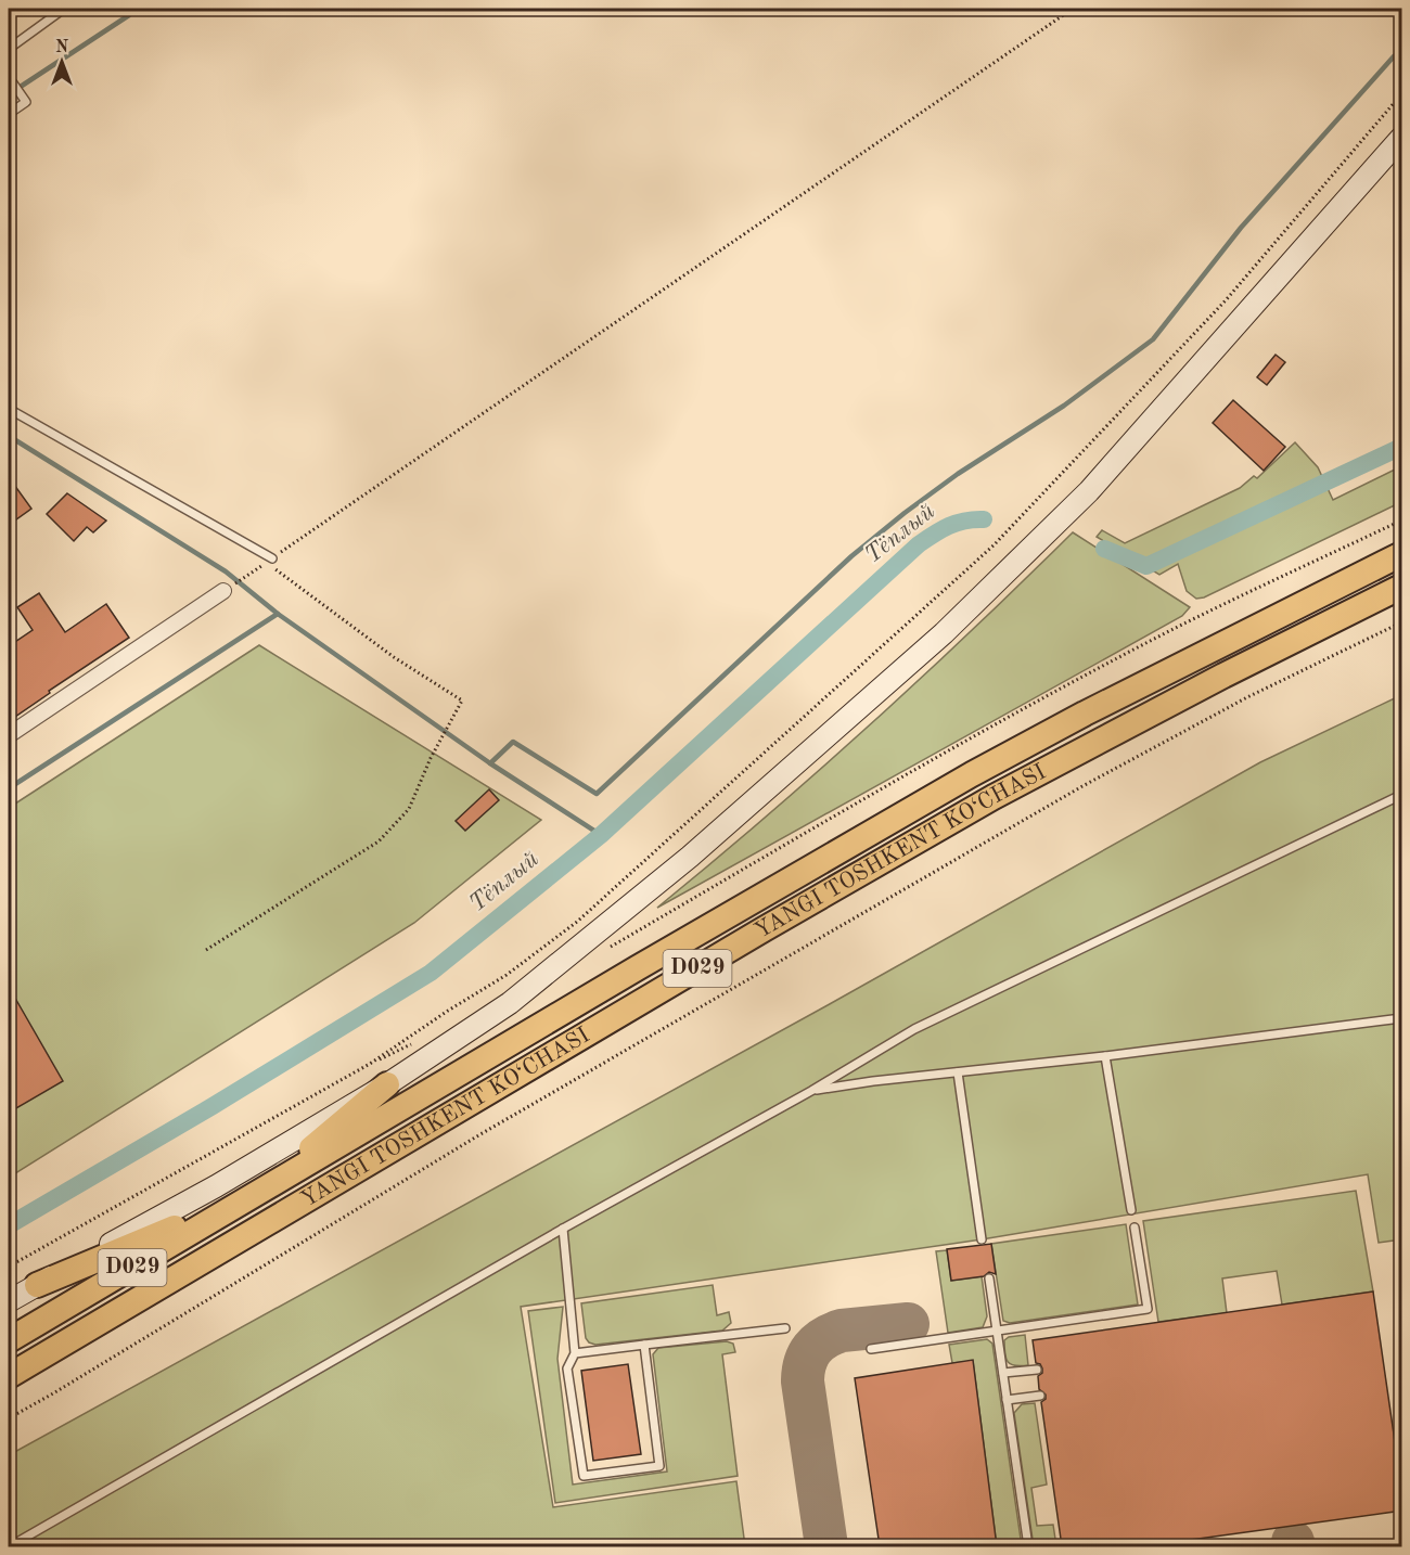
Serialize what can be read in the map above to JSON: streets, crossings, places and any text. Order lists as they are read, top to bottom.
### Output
{
  "streets": {
    "highway": ["YANGI TOSHKENT KO‘CHASI", "D029"]
  },
  "water": ["Тёплый"],
  "north": "top"
}
